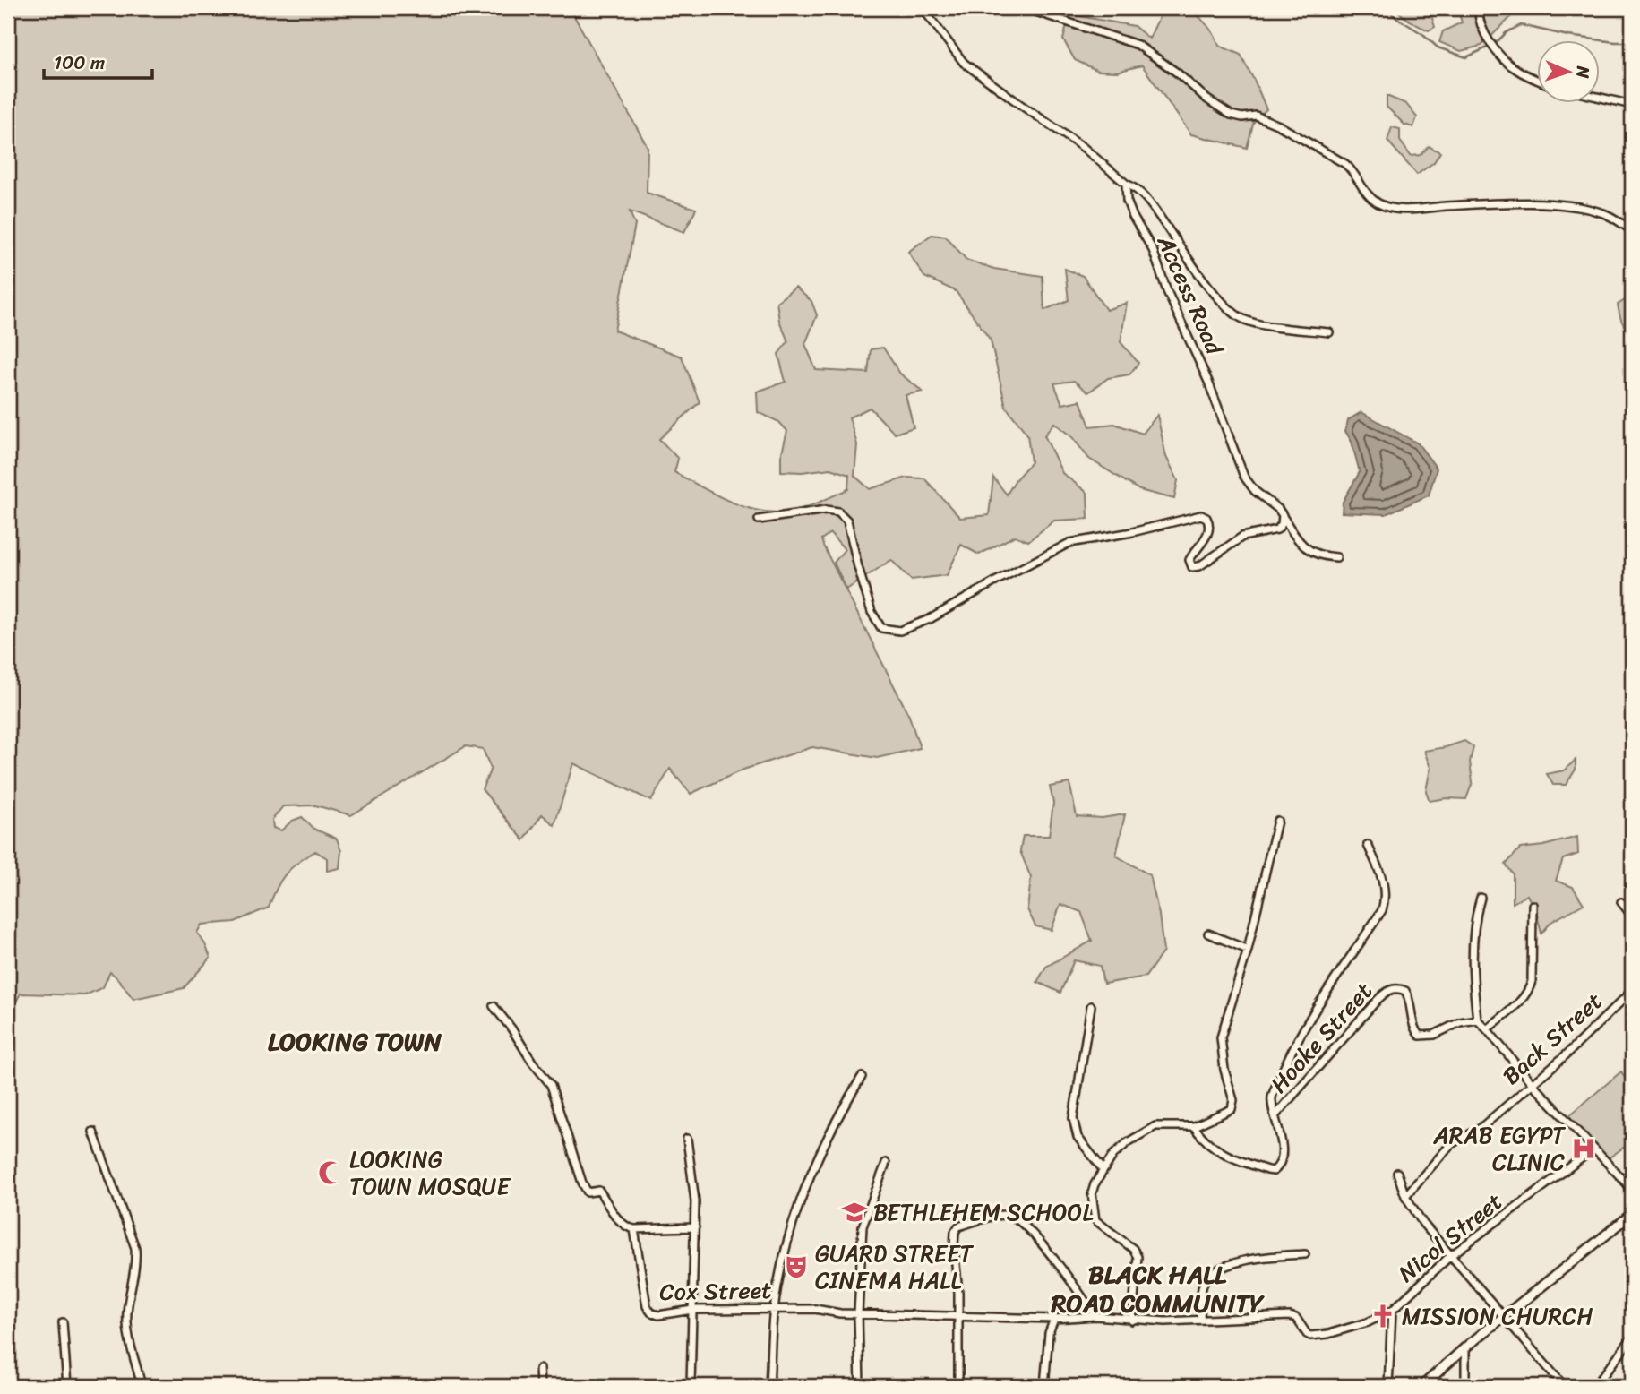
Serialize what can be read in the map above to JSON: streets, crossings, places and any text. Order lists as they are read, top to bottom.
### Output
{
  "streets": {
    "street": [
      "Access Road",
      "Hooke Street",
      "Back Street",
      "Nicol Street",
      "Cox Street"
    ]
  },
  "crossings": [
    ["Nicol Street", "Cox Street"]
  ],
  "districts": ["LOOKING TOWN", "BLACK HALL ROAD COMMUNITY"],
  "places": {
    "hospital": ["ARAB EGYPT CLINIC"],
    "mosque": ["LOOKING TOWN MOSQUE"],
    "school or university": ["BETHLEHEM SCHOOL"],
    "theatre": ["GUARD STREET CINEMA HALL"],
    "church": ["MISSION CHURCH"]
  },
  "scale_bar": "100 m",
  "north": "right"
}
